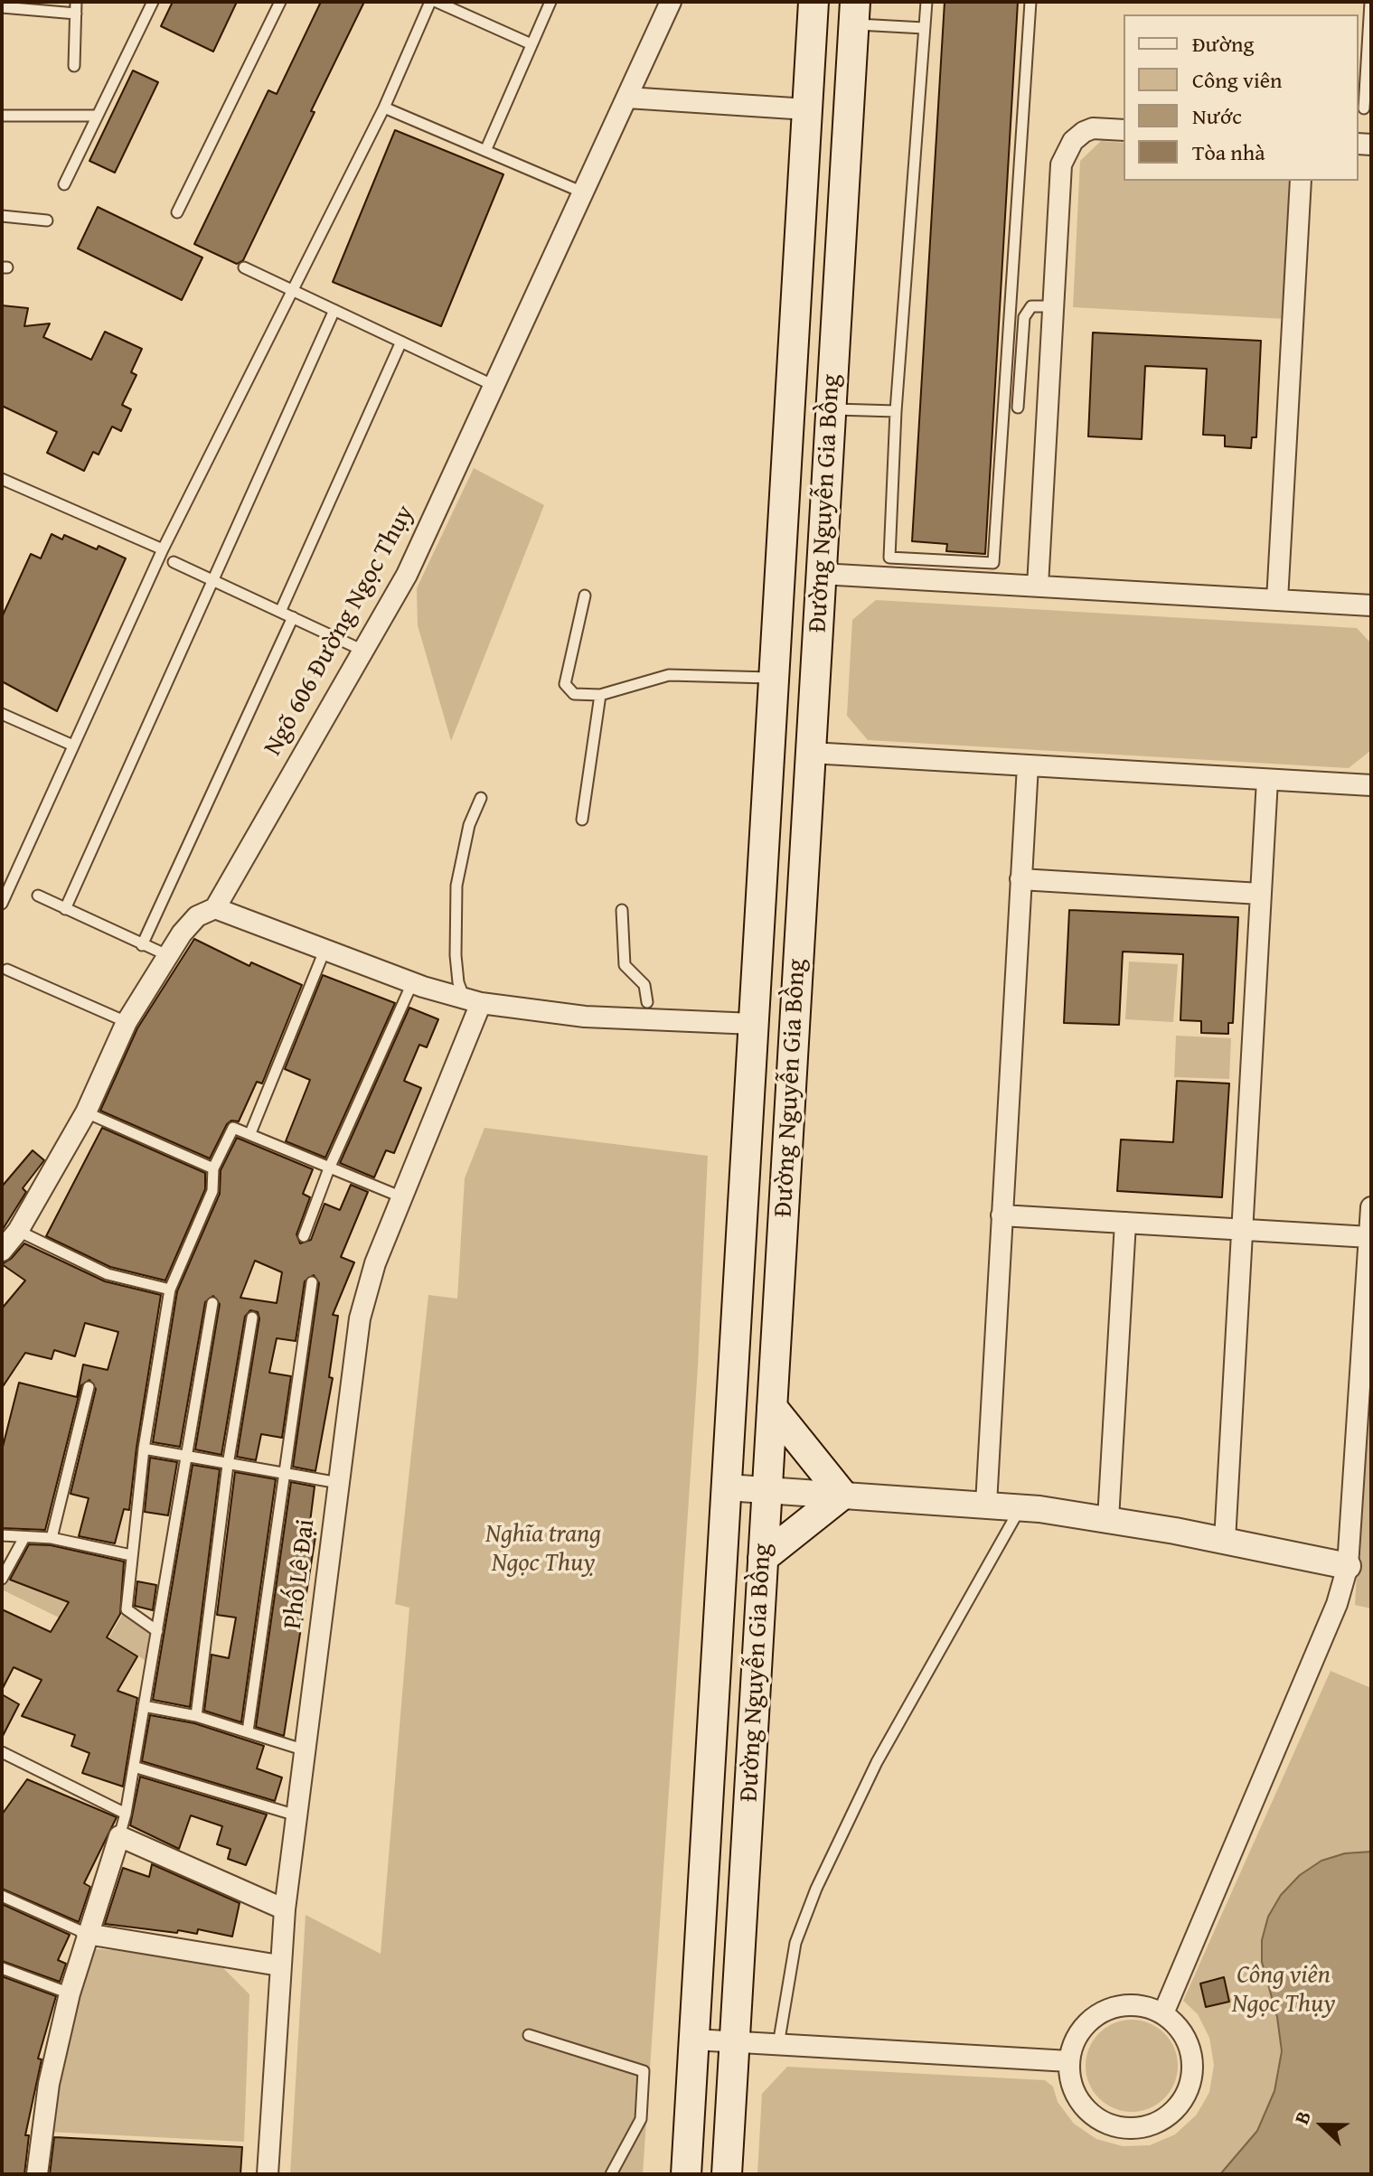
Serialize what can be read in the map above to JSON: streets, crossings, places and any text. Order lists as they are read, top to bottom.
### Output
{
  "streets": {
    "main road": ["Đường Nguyễn Gia Bồng"],
    "street": ["Ngõ 606 Đường Ngọc Thụy", "Phố Lê Đại"]
  },
  "parks": ["Nghĩa trang Ngọc Thuỵ", "Công viên Ngọc Thụy"],
  "legend": [
    "Đường",
    "Công viên",
    "Nước",
    "Tòa nhà"
  ],
  "north": "left"
}
